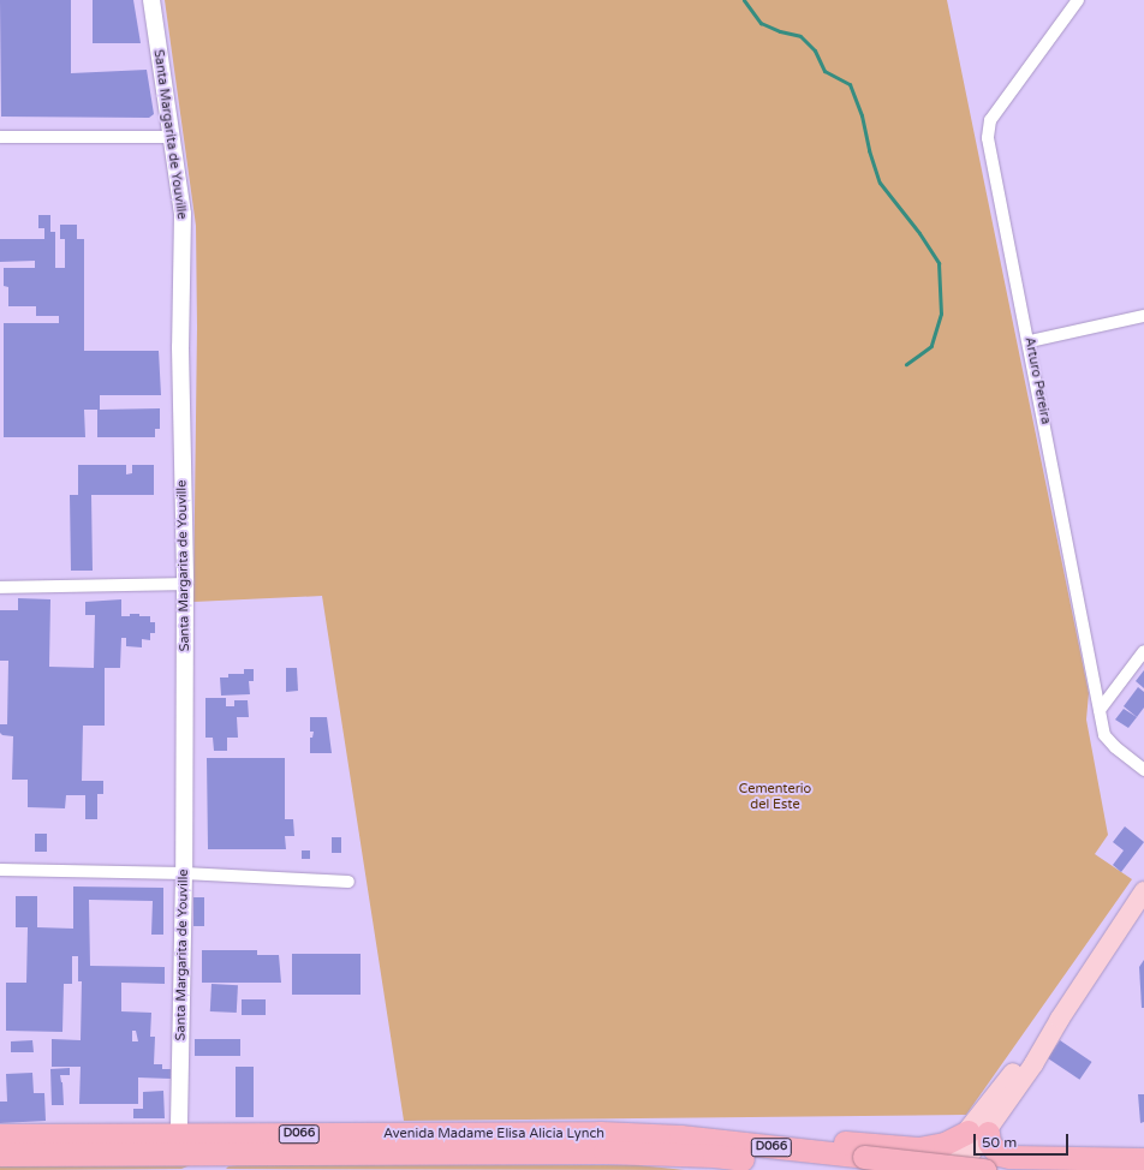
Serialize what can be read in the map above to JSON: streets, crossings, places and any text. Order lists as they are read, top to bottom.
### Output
{
  "streets": {
    "highway": ["D066", "Avenida Madame Elisa Alicia Lynch"],
    "street": ["Santa Margarita de Youville", "Arturo Pereira"]
  },
  "crossings": [
    ["Santa Margarita de Youville", "Avenida Madame Elisa Alicia Lynch"]
  ],
  "parks": ["Cementerio del Este"],
  "scale_bar": "50 m"
}
